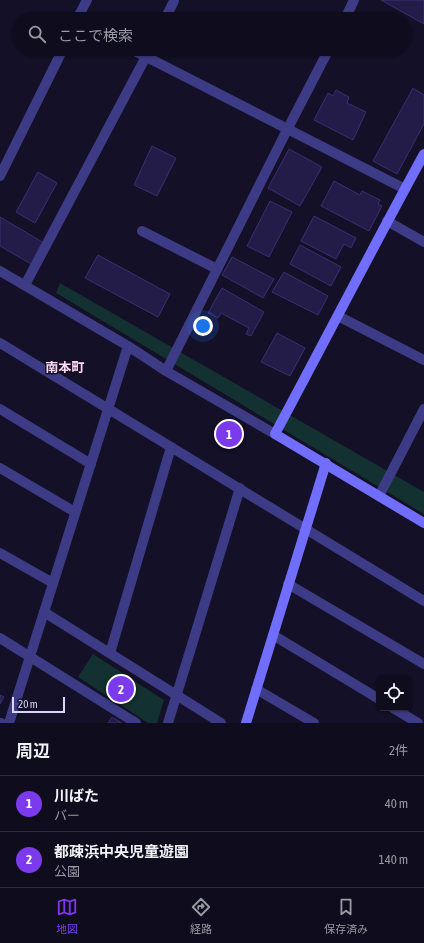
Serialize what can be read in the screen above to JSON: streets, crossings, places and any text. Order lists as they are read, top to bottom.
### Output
{
  "districts": ["南本町"],
  "scale_bar": "20 m",
  "page": {
    "search": "ここで検索",
    "pins": ["1", "2"],
    "scale": "20 m",
    "heading": ["周辺", "2件"],
    "list": [
      {
        "mark": "1",
        "name": "川ばた",
        "note": "バー",
        "value": "40 m"
      },
      {
        "mark": "2",
        "name": "都疎浜中央児童遊園",
        "note": "公園",
        "value": "140 m"
      }
    ],
    "nav": ["地図", "経路", "保存済み"]
  }
}
